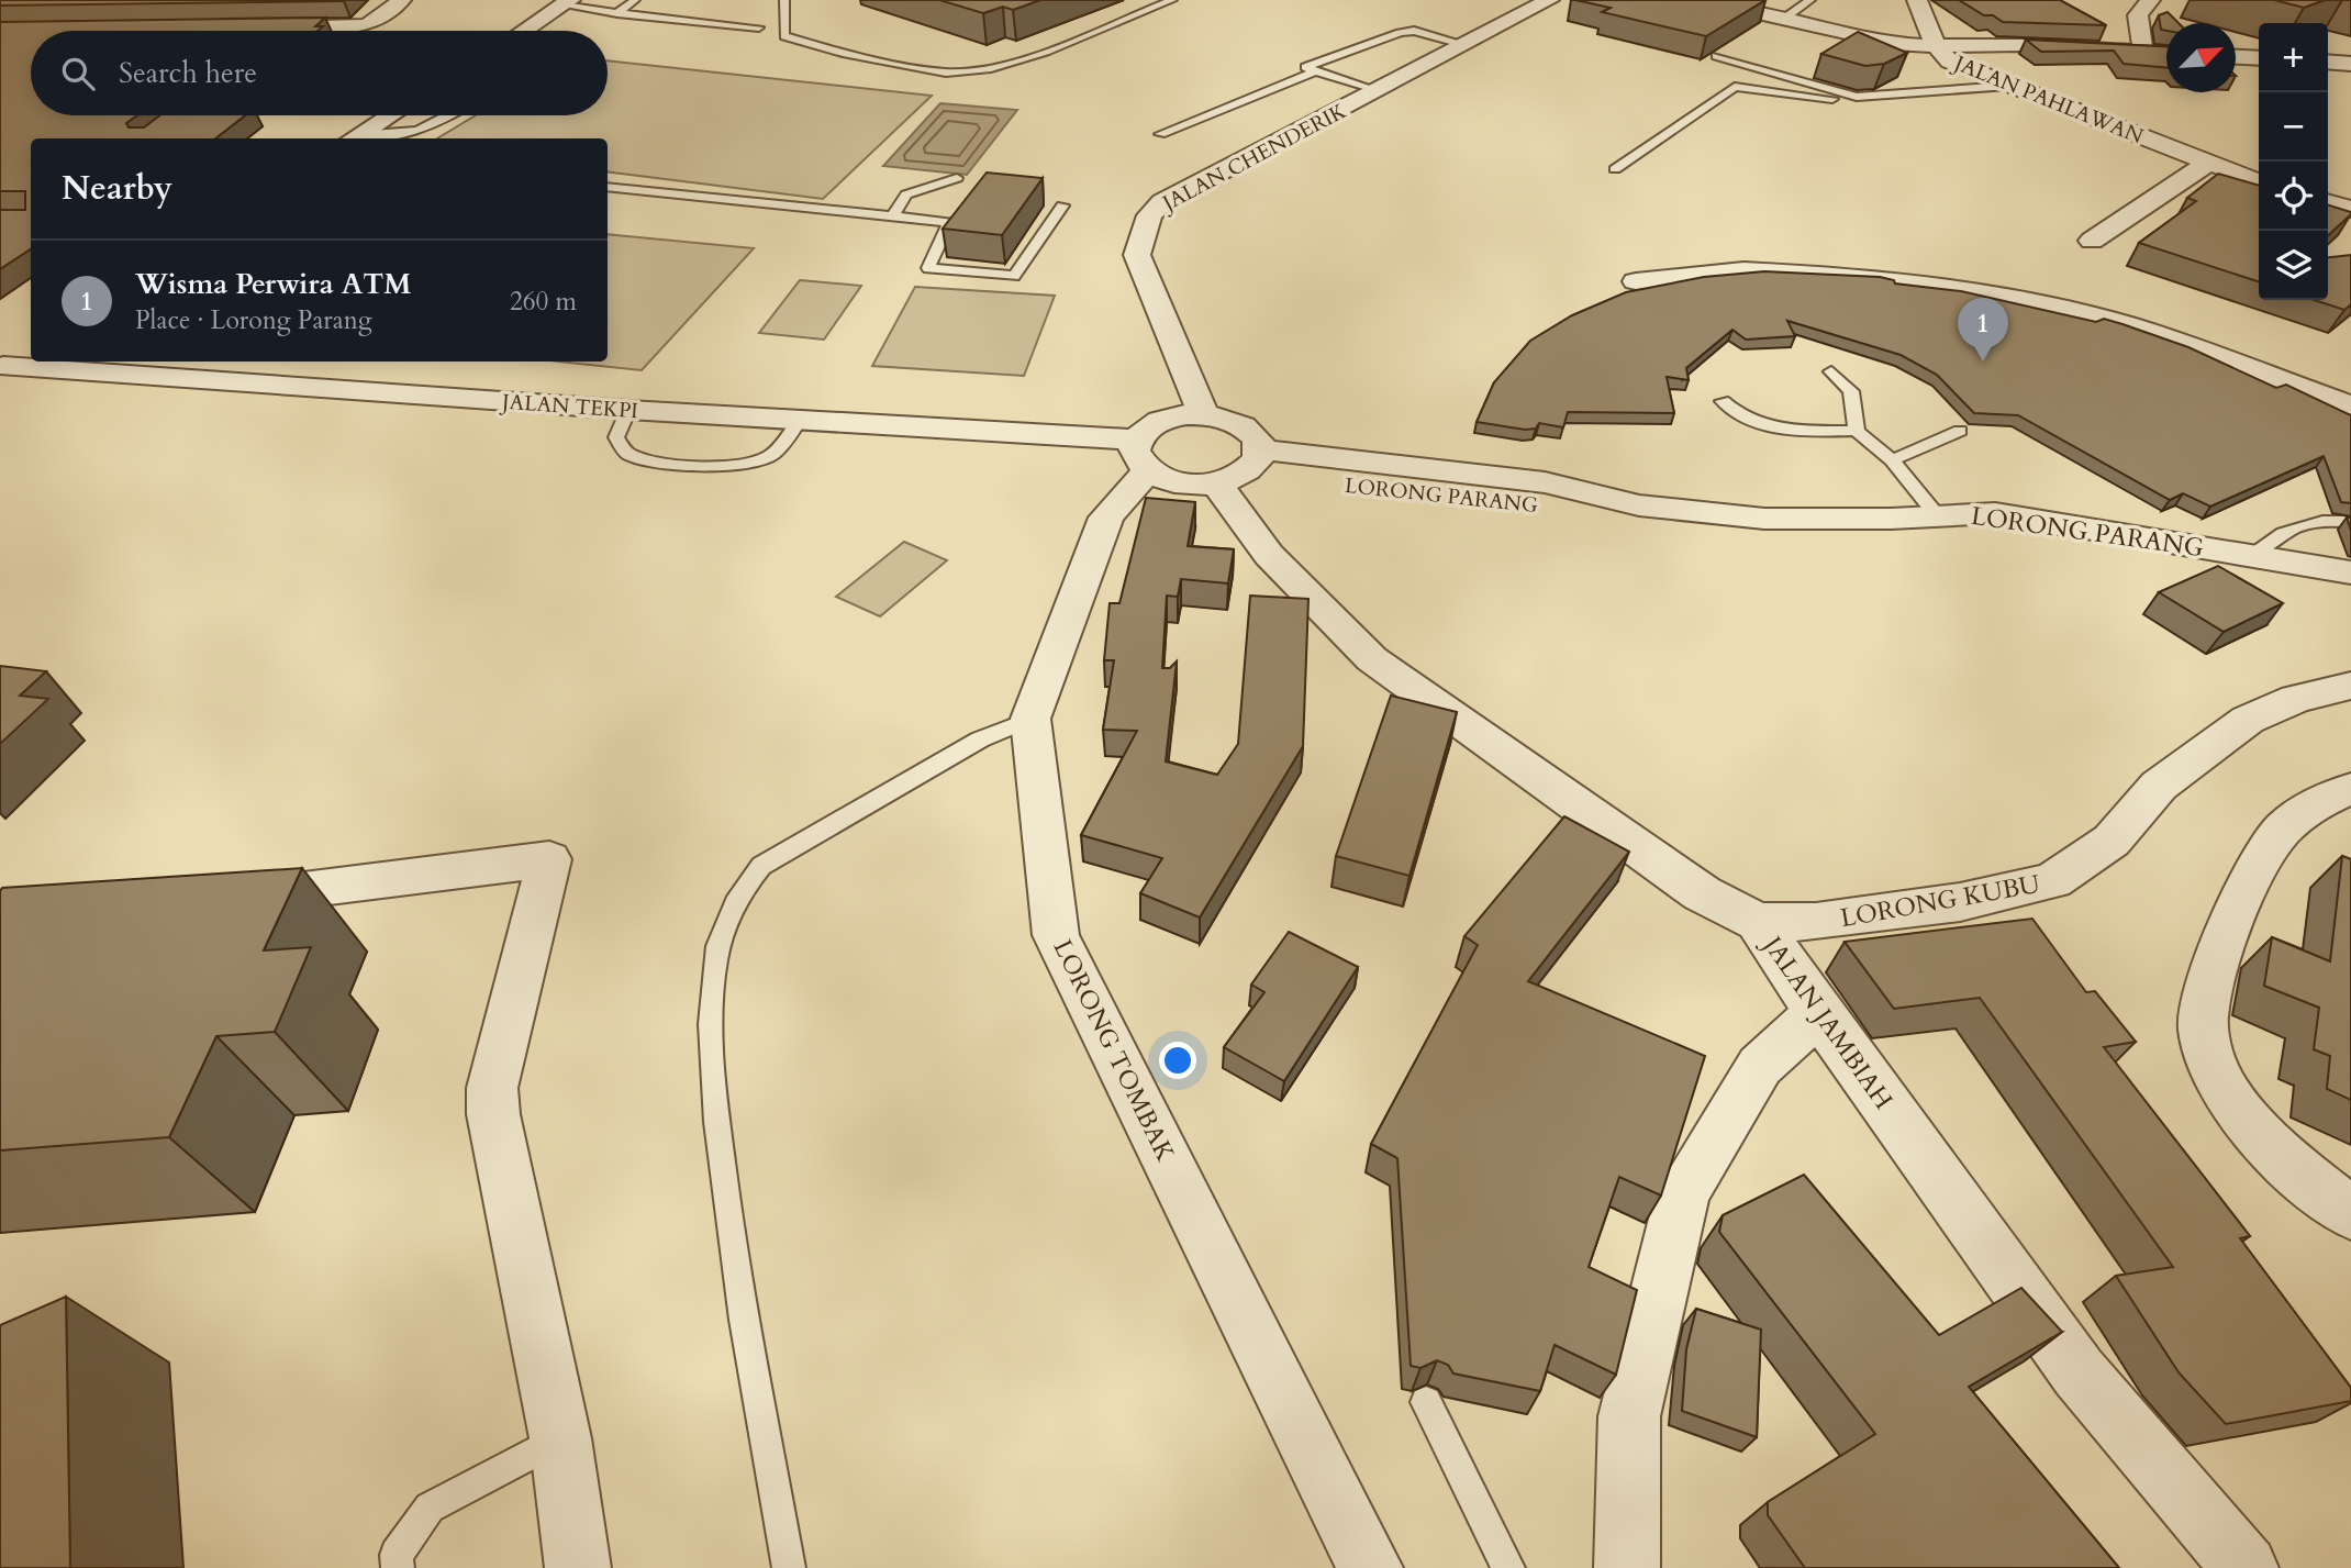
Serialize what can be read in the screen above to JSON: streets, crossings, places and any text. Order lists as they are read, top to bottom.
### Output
{
  "streets": {
    "street": [
      "JALAN PAHLAWAN",
      "JALAN CHENDERIK",
      "JALAN TEKPI",
      "LORONG PARANG",
      "LORONG KUBU",
      "JALAN JAMBIAH",
      "LORONG TOMBAK"
    ]
  },
  "crossings": [
    ["JALAN CHENDERIK", "JALAN JAMBIAH"],
    ["JALAN CHENDERIK", "LORONG TOMBAK"],
    ["JALAN TEKPI", "LORONG PARANG"],
    ["JALAN TEKPI", "LORONG TOMBAK"],
    ["LORONG PARANG", "JALAN JAMBIAH"],
    ["LORONG PARANG", "LORONG TOMBAK"],
    ["LORONG KUBU", "JALAN JAMBIAH"],
    ["JALAN JAMBIAH", "LORONG TOMBAK"]
  ],
  "north": "top right",
  "page": {
    "map_buttons": ["+", "−"],
    "search": "Search here",
    "heading": "Nearby",
    "list": [
      {
        "mark": "1",
        "name": "Wisma Perwira ATM",
        "note": "Place · Lorong Parang",
        "value": "260 m"
      }
    ],
    "pins": "1"
  }
}
